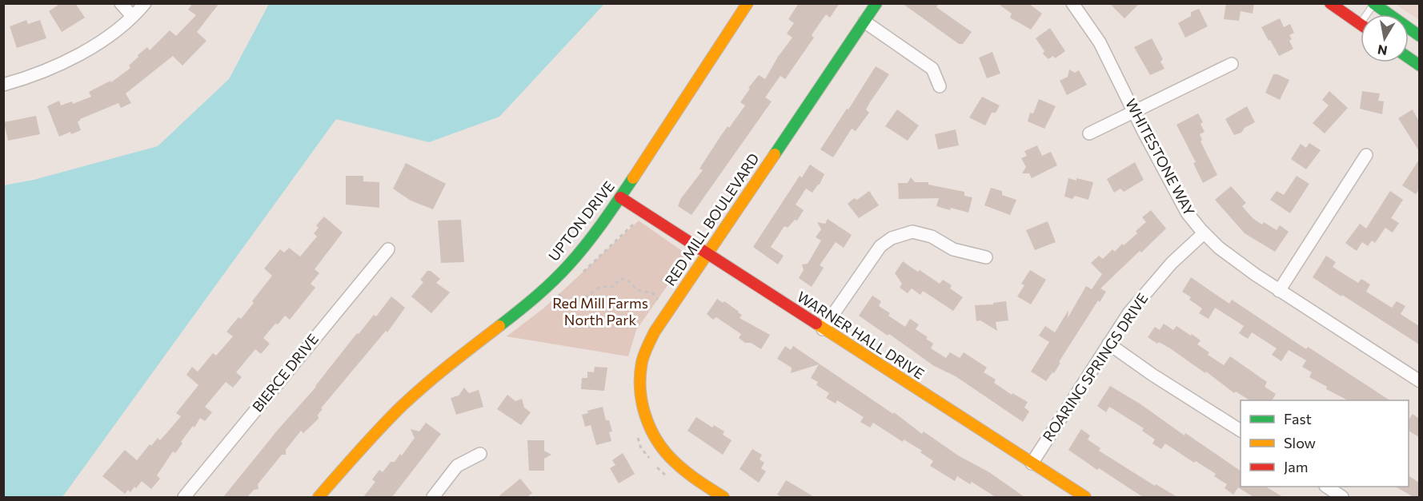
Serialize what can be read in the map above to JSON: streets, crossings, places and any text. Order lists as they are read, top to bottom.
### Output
{
  "streets": {
    "street": [
      "WHITESTONE WAY",
      "RED MILL BOULEVARD",
      "UPTON DRIVE",
      "WARNER HALL DRIVE",
      "ROARING SPRINGS DRIVE",
      "BIERCE DRIVE"
    ]
  },
  "crossings": [
    ["WHITESTONE WAY", "ROARING SPRINGS DRIVE"],
    ["RED MILL BOULEVARD", "WARNER HALL DRIVE"],
    ["UPTON DRIVE", "WARNER HALL DRIVE"],
    ["WARNER HALL DRIVE", "ROARING SPRINGS DRIVE"]
  ],
  "parks": ["Red Mill Farms North Park"],
  "legend": ["Fast", "Slow", "Jam"],
  "north": "bottom"
}
